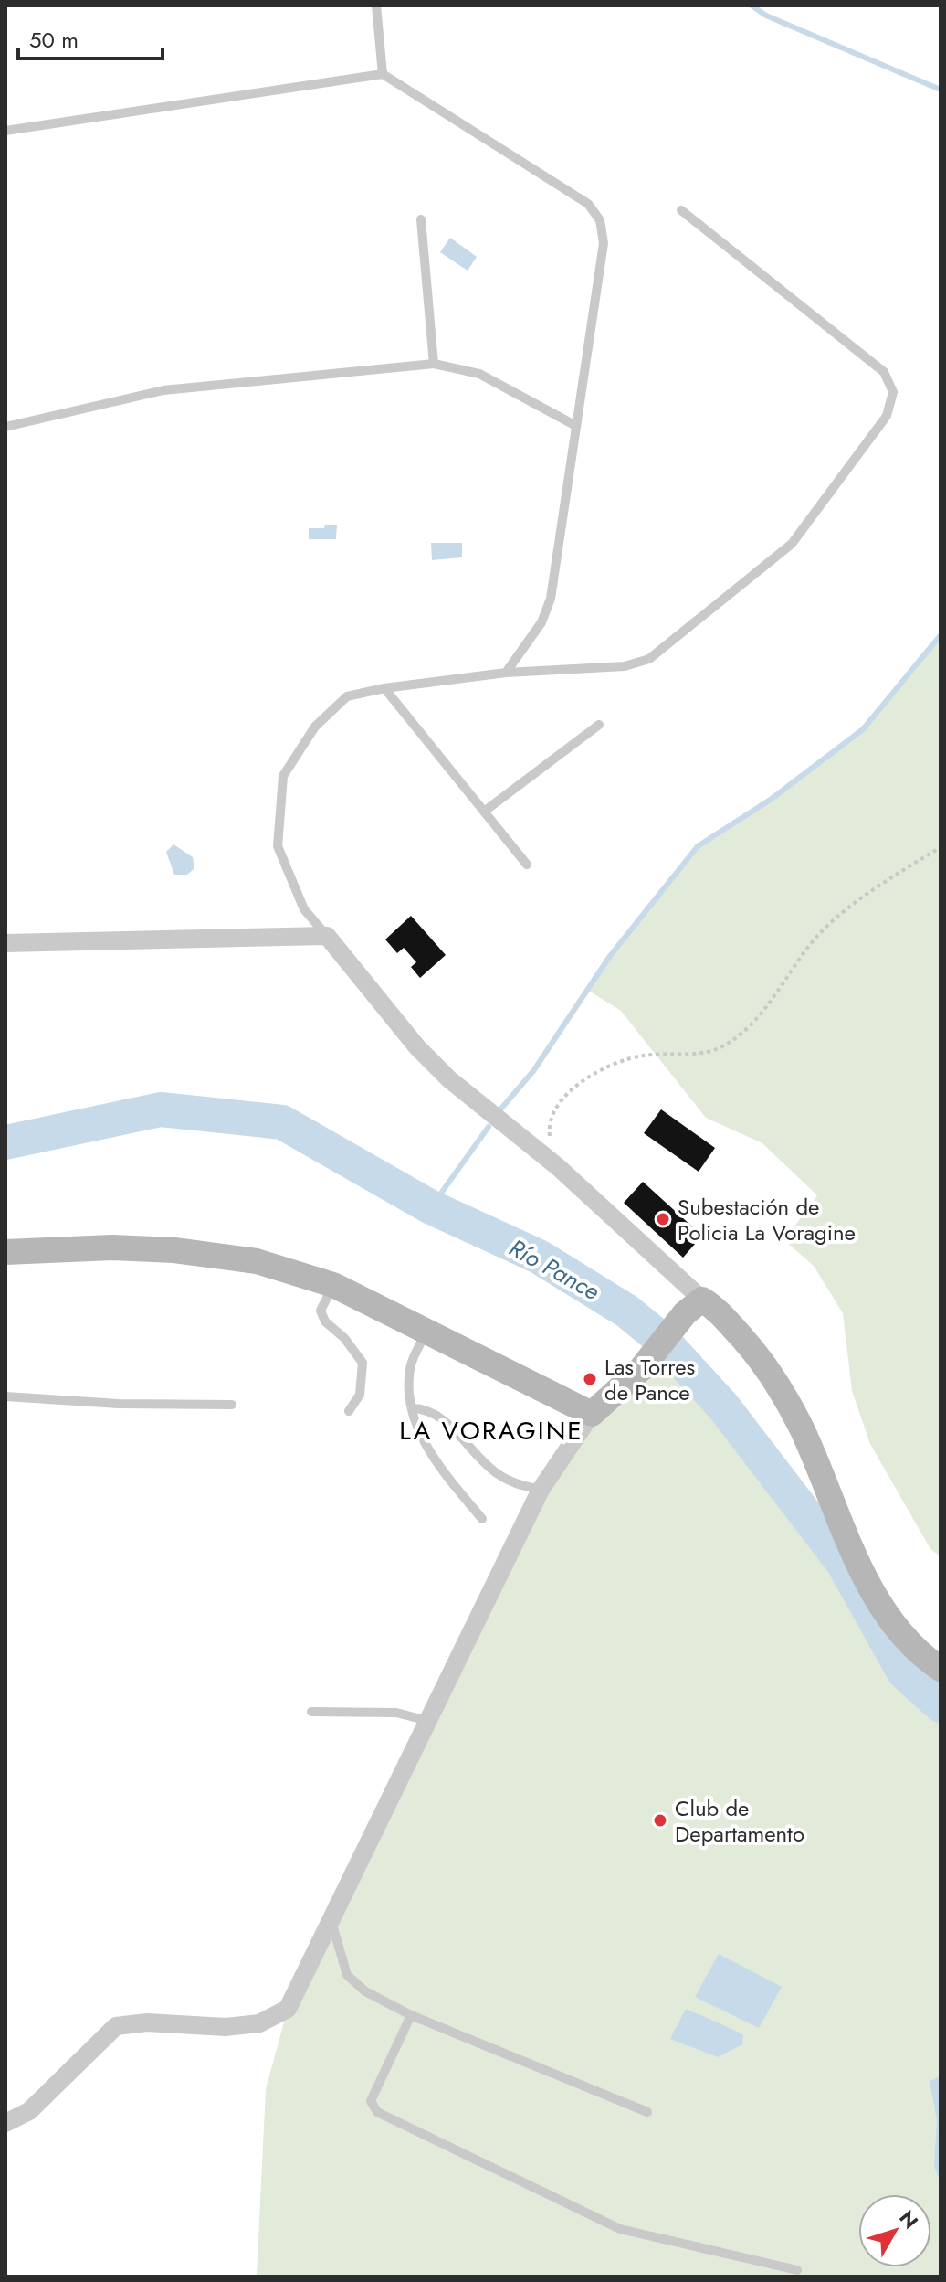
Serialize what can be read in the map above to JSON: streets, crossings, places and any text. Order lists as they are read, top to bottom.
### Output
{
  "districts": ["LA VORAGINE"],
  "water": ["Río Pance"],
  "places": ["Subestación de Policia La Voragine", "Las Torres de Pance", "Club de Departamento"],
  "scale_bar": "50 m",
  "north": "top right"
}
